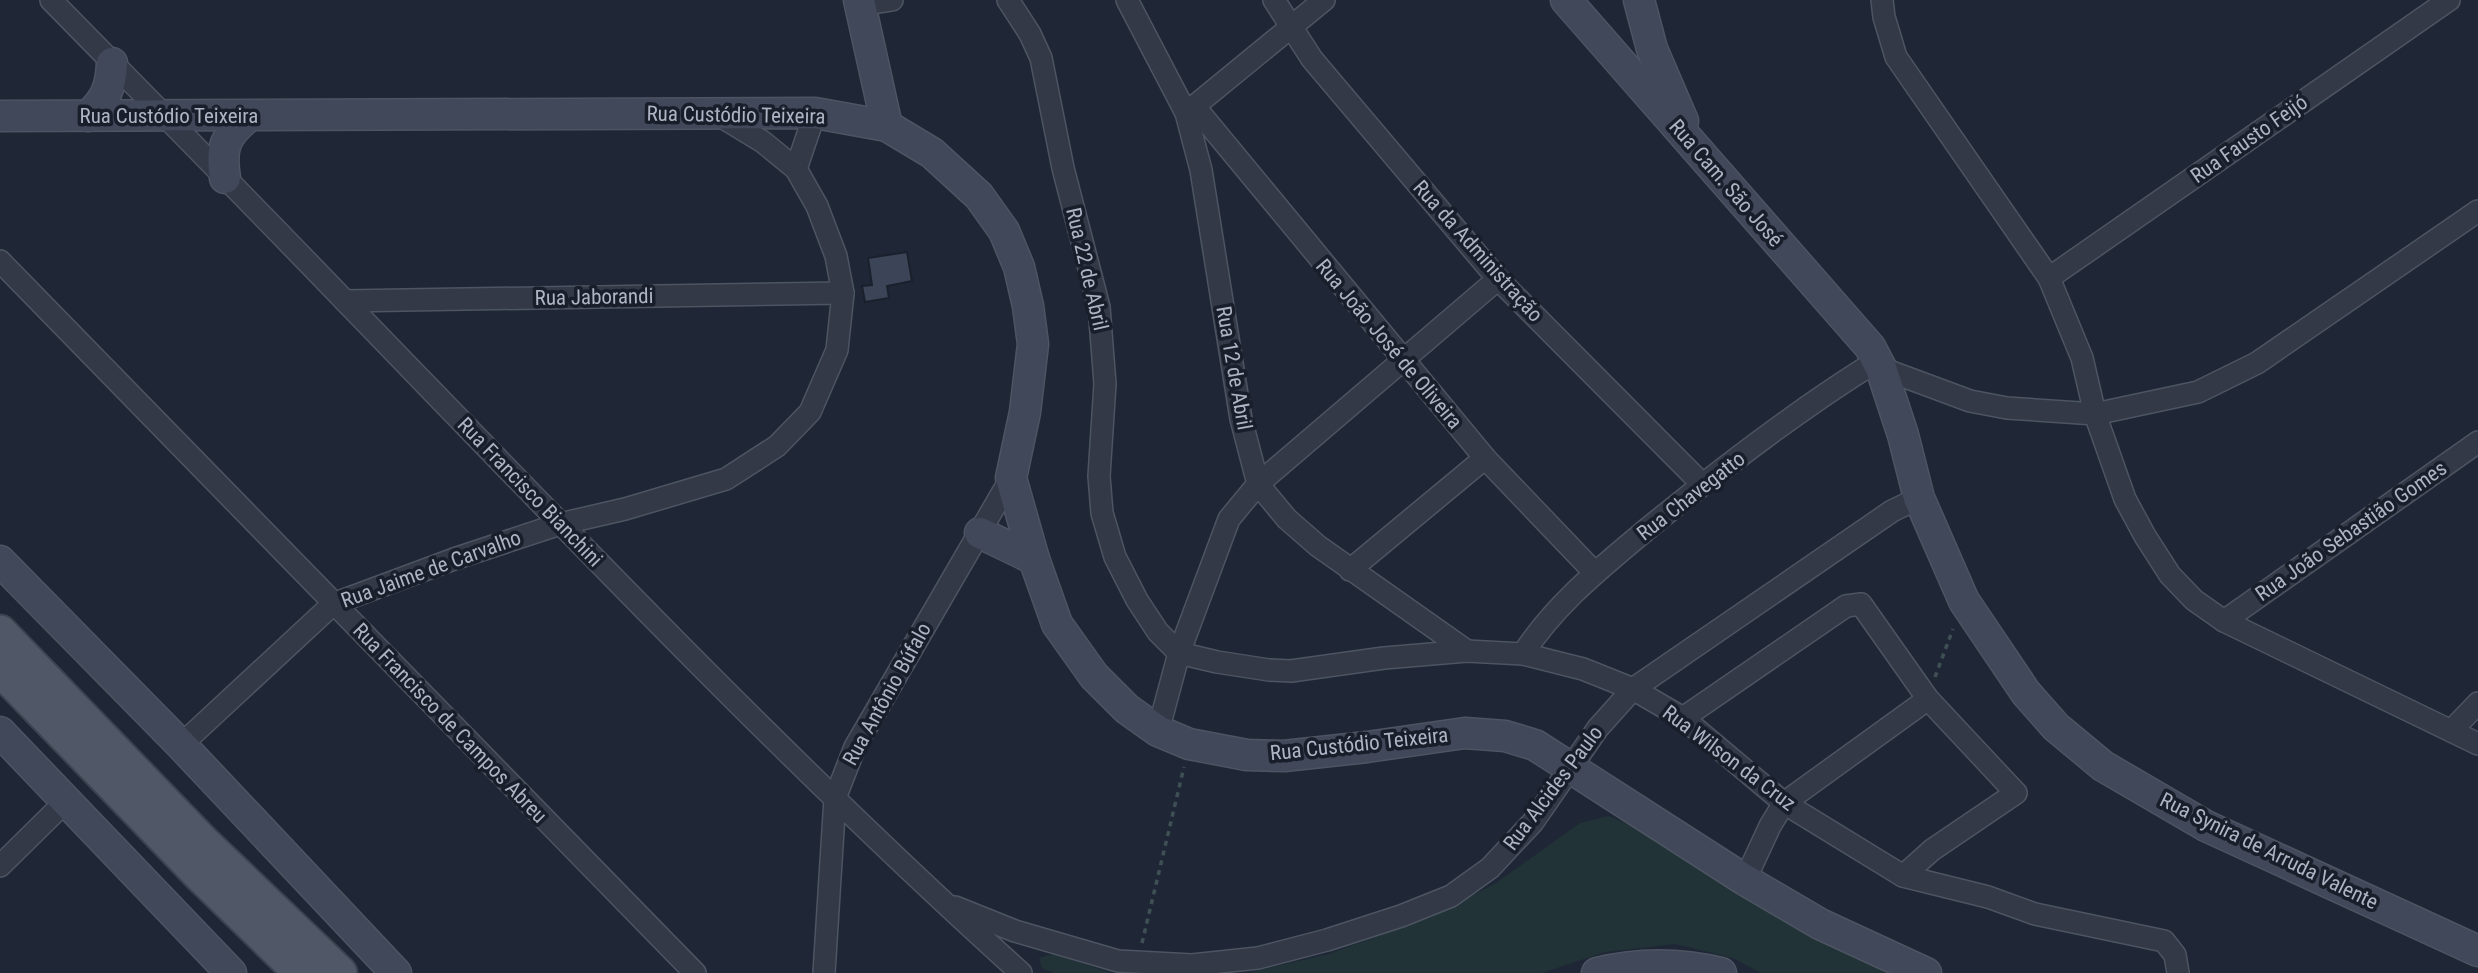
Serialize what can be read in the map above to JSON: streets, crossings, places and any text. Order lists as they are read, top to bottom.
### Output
{
  "streets": {
    "street": [
      "Rua Custódio Teixeira",
      "Rua Fausto Feijó",
      "Rua Cam. São José",
      "Rua da Administração",
      "Rua 22 de Abril",
      "Rua Jaborandi",
      "Rua João José de Oliveira",
      "Rua 12 de Abril",
      "Rua Francisco Bianchini",
      "Rua Chavegatto",
      "Rua João Sebastião Gomes",
      "Rua Jaime de Carvalho",
      "Rua Antônio Búfalo",
      "Rua Francisco de Campos Abreu",
      "Rua Wilson da Cruz",
      "Rua Alcides Paulo",
      "Rua Synira de Arruda Valente"
    ]
  },
  "crossings": [
    ["Rua Custódio Teixeira", "Rua Francisco Bianchini"],
    ["Rua Custódio Teixeira", "Rua Jaime de Carvalho"],
    ["Rua Custódio Teixeira", "Rua Antônio Búfalo"],
    ["Rua Custódio Teixeira", "Rua Alcides Paulo"],
    ["Rua Cam. São José", "Rua Chavegatto"],
    ["Rua Cam. São José", "Rua Synira de Arruda Valente"],
    ["Rua da Administração", "Rua Chavegatto"],
    ["Rua 22 de Abril", "Rua Wilson da Cruz"],
    ["Rua Jaborandi", "Rua Francisco Bianchini"],
    ["Rua Jaborandi", "Rua Jaime de Carvalho"],
    ["Rua João José de Oliveira", "Rua 12 de Abril"],
    ["Rua João José de Oliveira", "Rua Chavegatto"],
    ["Rua 12 de Abril", "Rua Wilson da Cruz"],
    ["Rua Francisco Bianchini", "Rua Jaime de Carvalho"],
    ["Rua Francisco Bianchini", "Rua Antônio Búfalo"],
    ["Rua Francisco Bianchini", "Rua Alcides Paulo"],
    ["Rua Chavegatto", "Rua Wilson da Cruz"],
    ["Rua Chavegatto", "Rua Synira de Arruda Valente"],
    ["Rua Jaime de Carvalho", "Rua Francisco de Campos Abreu"],
    ["Rua Wilson da Cruz", "Rua Alcides Paulo"],
    ["Rua Alcides Paulo", "Rua Synira de Arruda Valente"]
  ]
}
